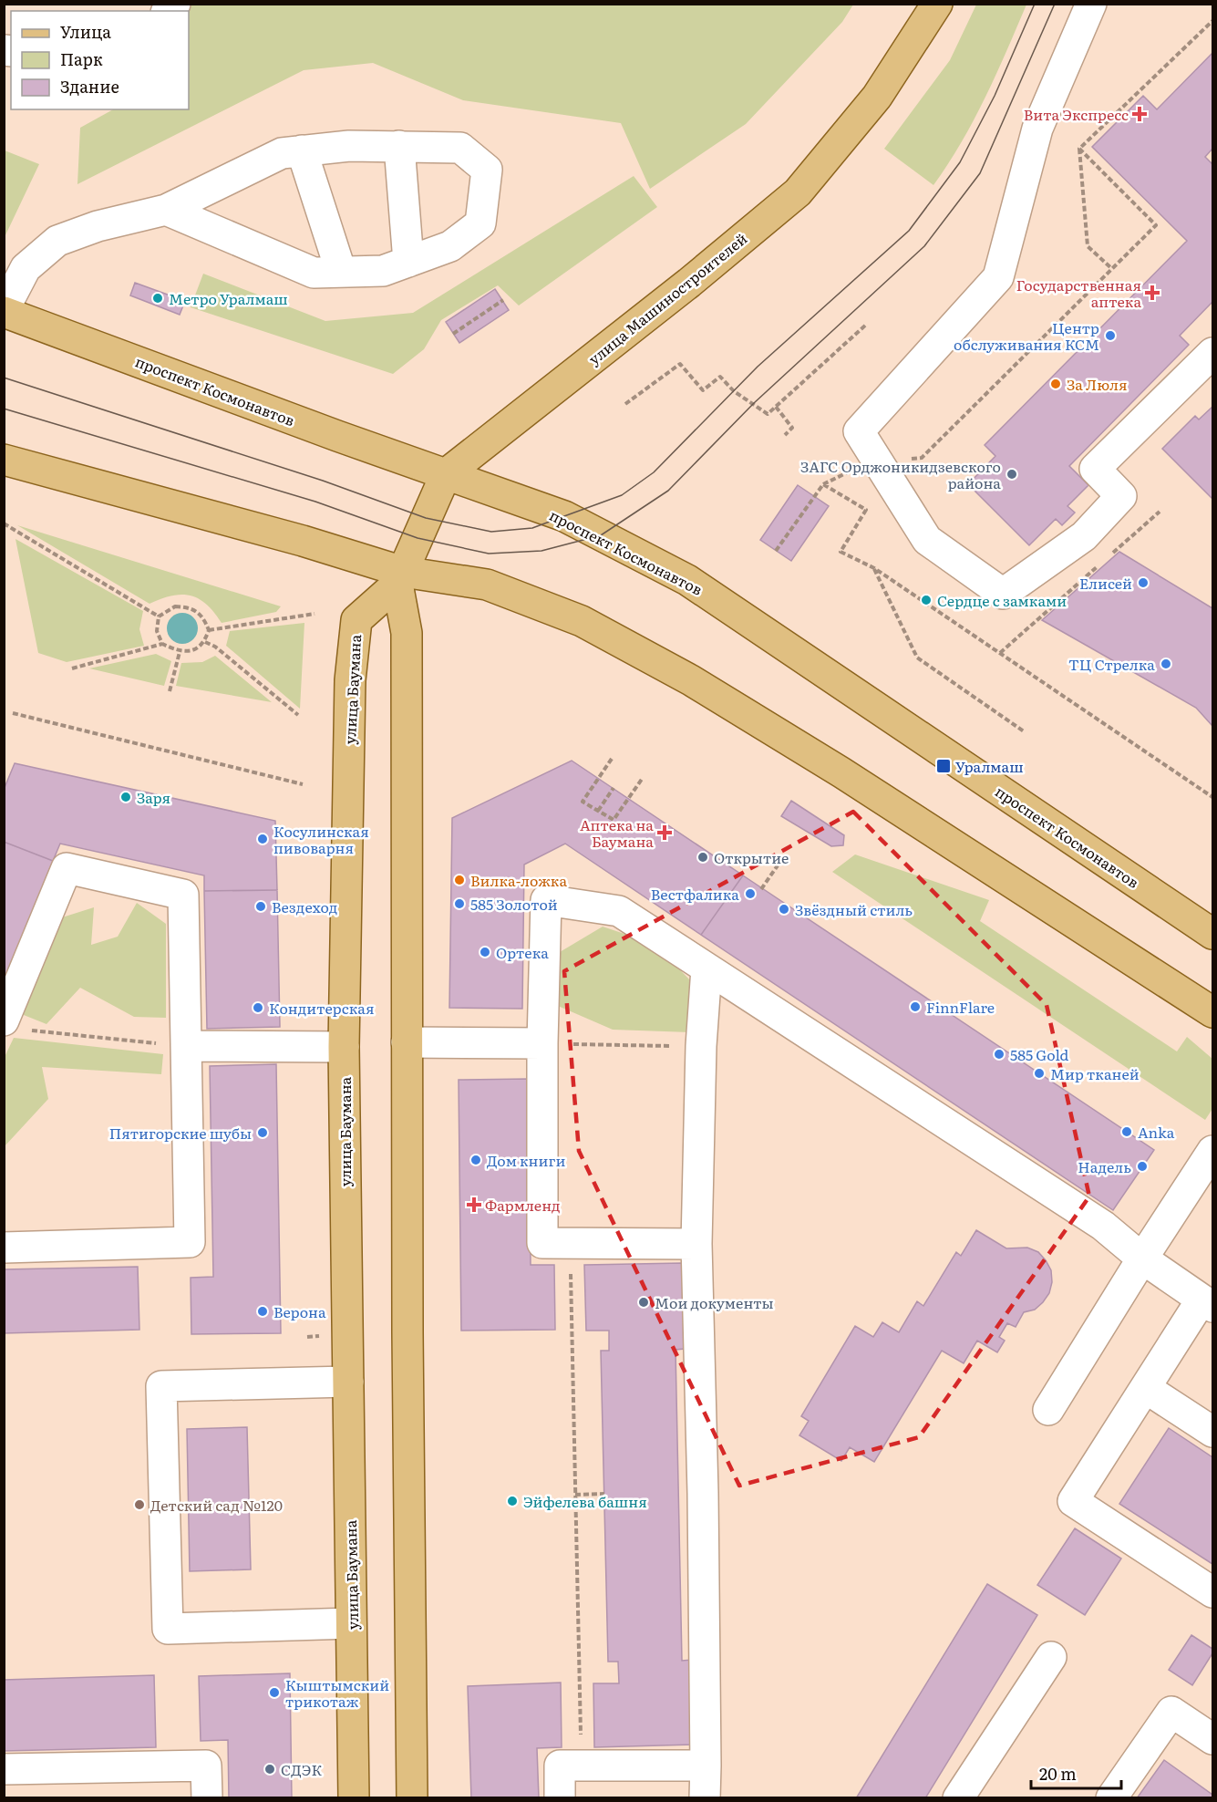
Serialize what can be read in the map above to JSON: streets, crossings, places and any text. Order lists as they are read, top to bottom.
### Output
{
  "streets": {
    "main road": ["улица Машиностроителей", "проспект Космонавтов", "улица Баумана"]
  },
  "crossings": [
    ["улица Машиностроителей", "проспект Космонавтов"],
    ["улица Машиностроителей", "улица Баумана"]
  ],
  "places": {
    "health": [
      "Вита Экспресс",
      "Государственная аптека",
      "Аптека на Баумана",
      "Фармленд"
    ],
    "other": [
      "Метро Уралмаш",
      "Центр обслуживания КСМ",
      "За Люля",
      "ЗАГС Орджоникидзевского района",
      "Елисей",
      "Сердце с замками",
      "ТЦ Стрелка",
      "Заря",
      "Косулинская пивоварня",
      "Открытие",
      "Вилка-ложка",
      "Вестфалика",
      "585 Золотой",
      "Вездеход",
      "Звёздный стиль",
      "Ортека",
      "FinnFlare",
      "Кондитерская",
      "585 Gold",
      "Мир тканей",
      "Anka",
      "Пятигорские шубы",
      "Дом книги",
      "Надель",
      "Мои документы",
      "Верона",
      "Эйфелева башня",
      "Детский сад №120",
      "Кыштымский трикотаж",
      "СДЭК"
    ],
    "transit": ["Уралмаш"]
  },
  "legend": ["Улица", "Парк", "Здание"],
  "scale_bar": "20 m"
}
